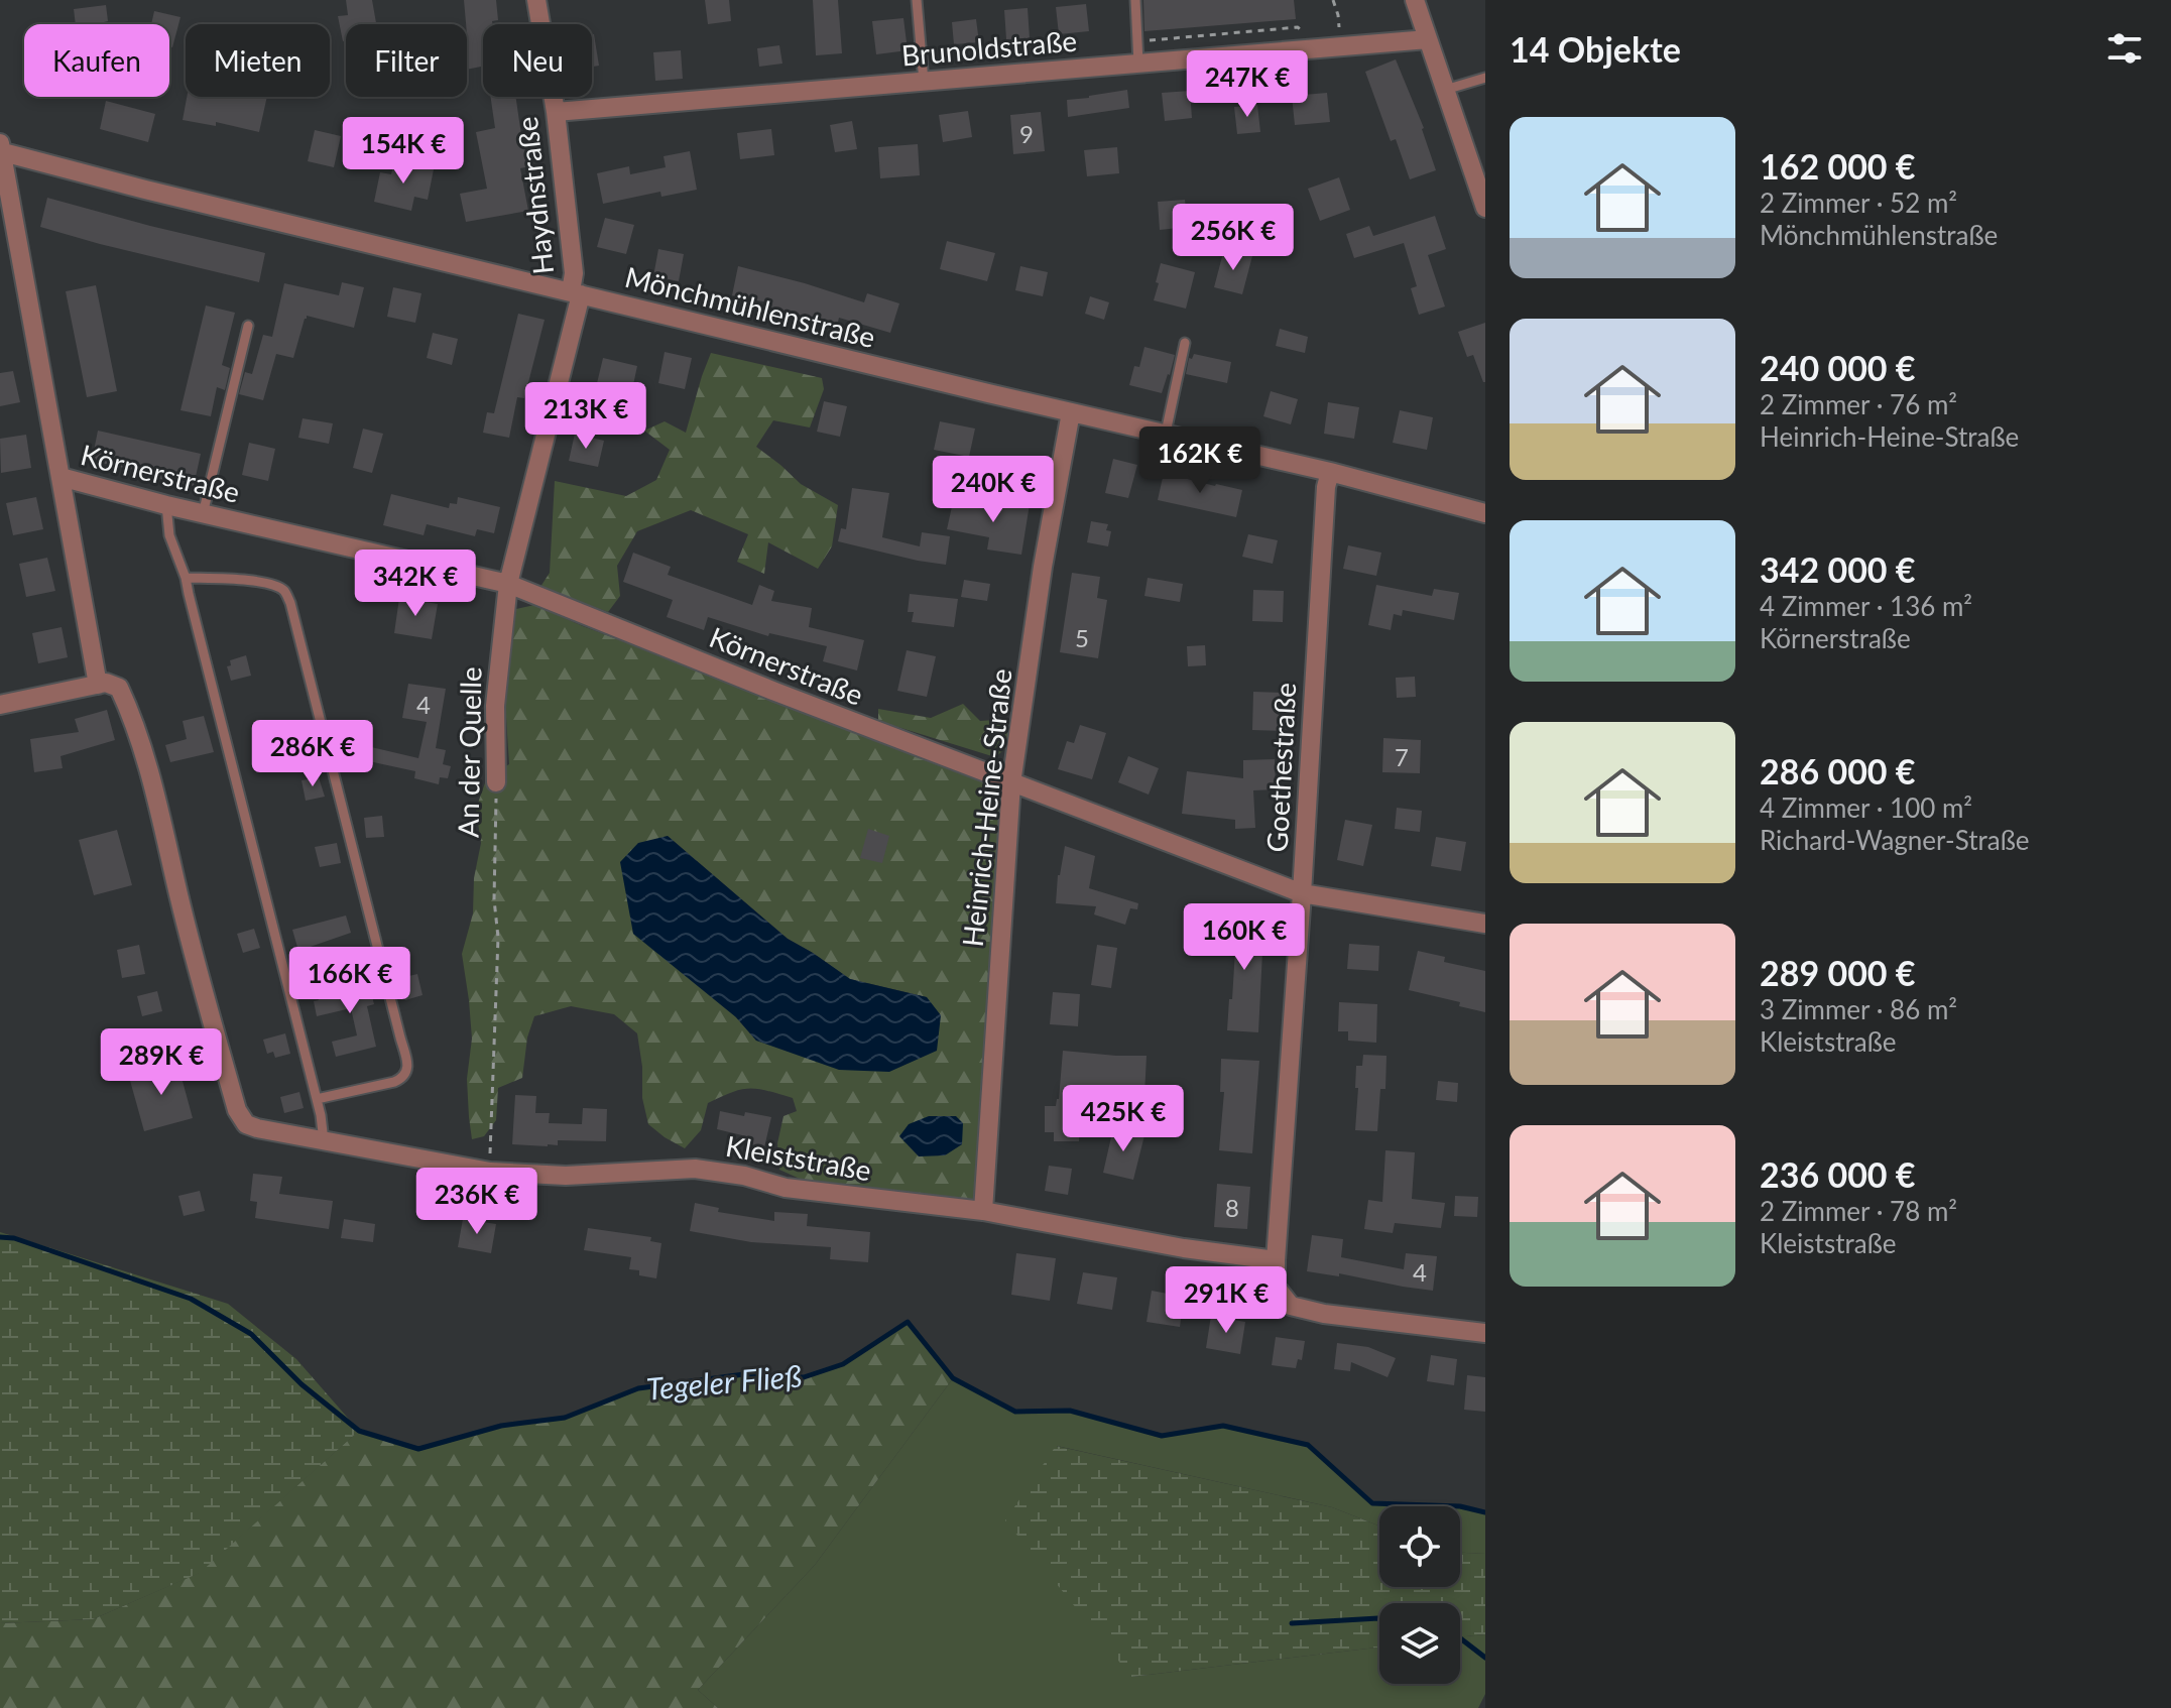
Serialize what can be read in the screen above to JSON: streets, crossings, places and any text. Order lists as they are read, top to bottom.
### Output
{
  "streets": {
    "street": [
      "Brunoldstraße",
      "Haydnstraße",
      "Mönchmühlenstraße",
      "Körnerstraße",
      "An der Quelle",
      "Goethestraße",
      "Heinrich-Heine-Straße",
      "Kleiststraße"
    ]
  },
  "crossings": [
    ["Brunoldstraße", "Haydnstraße"],
    ["Haydnstraße", "Mönchmühlenstraße"],
    ["Haydnstraße", "An der Quelle"],
    ["Mönchmühlenstraße", "An der Quelle"],
    ["Mönchmühlenstraße", "Goethestraße"],
    ["Mönchmühlenstraße", "Heinrich-Heine-Straße"],
    ["Körnerstraße", "An der Quelle"],
    ["Körnerstraße", "Goethestraße"],
    ["Körnerstraße", "Heinrich-Heine-Straße"],
    ["An der Quelle", "Kleiststraße"],
    ["Goethestraße", "Kleiststraße"],
    ["Heinrich-Heine-Straße", "Kleiststraße"]
  ],
  "water": ["Tegeler Fließ"],
  "house_numbers": [
    "9",
    "5",
    "4",
    "7",
    "8",
    "4"
  ],
  "page": {
    "heading": "14 Objekte",
    "chip": [
      "Kaufen",
      "Mieten",
      "Filter",
      "Neu"
    ],
    "price": [
      "247K €",
      "154K €",
      "256K €",
      "213K €",
      "162K €",
      "240K €",
      "342K €",
      "286K €",
      "160K €",
      "166K €",
      "289K €",
      "425K €",
      "236K €",
      "291K €"
    ],
    "list": [
      {
        "name": "162 000 €",
        "note": "2 Zimmer · 52 m² · Mönchmühlenstraße"
      },
      {
        "name": "240 000 €",
        "note": "2 Zimmer · 76 m² · Heinrich-Heine-Straße"
      },
      {
        "name": "342 000 €",
        "note": "4 Zimmer · 136 m² · Körnerstraße"
      },
      {
        "name": "286 000 €",
        "note": "4 Zimmer · 100 m² · Richard-Wagner-Straße"
      },
      {
        "name": "289 000 €",
        "note": "3 Zimmer · 86 m² · Kleiststraße"
      },
      {
        "name": "236 000 €",
        "note": "2 Zimmer · 78 m² · Kleiststraße"
      }
    ]
  }
}
